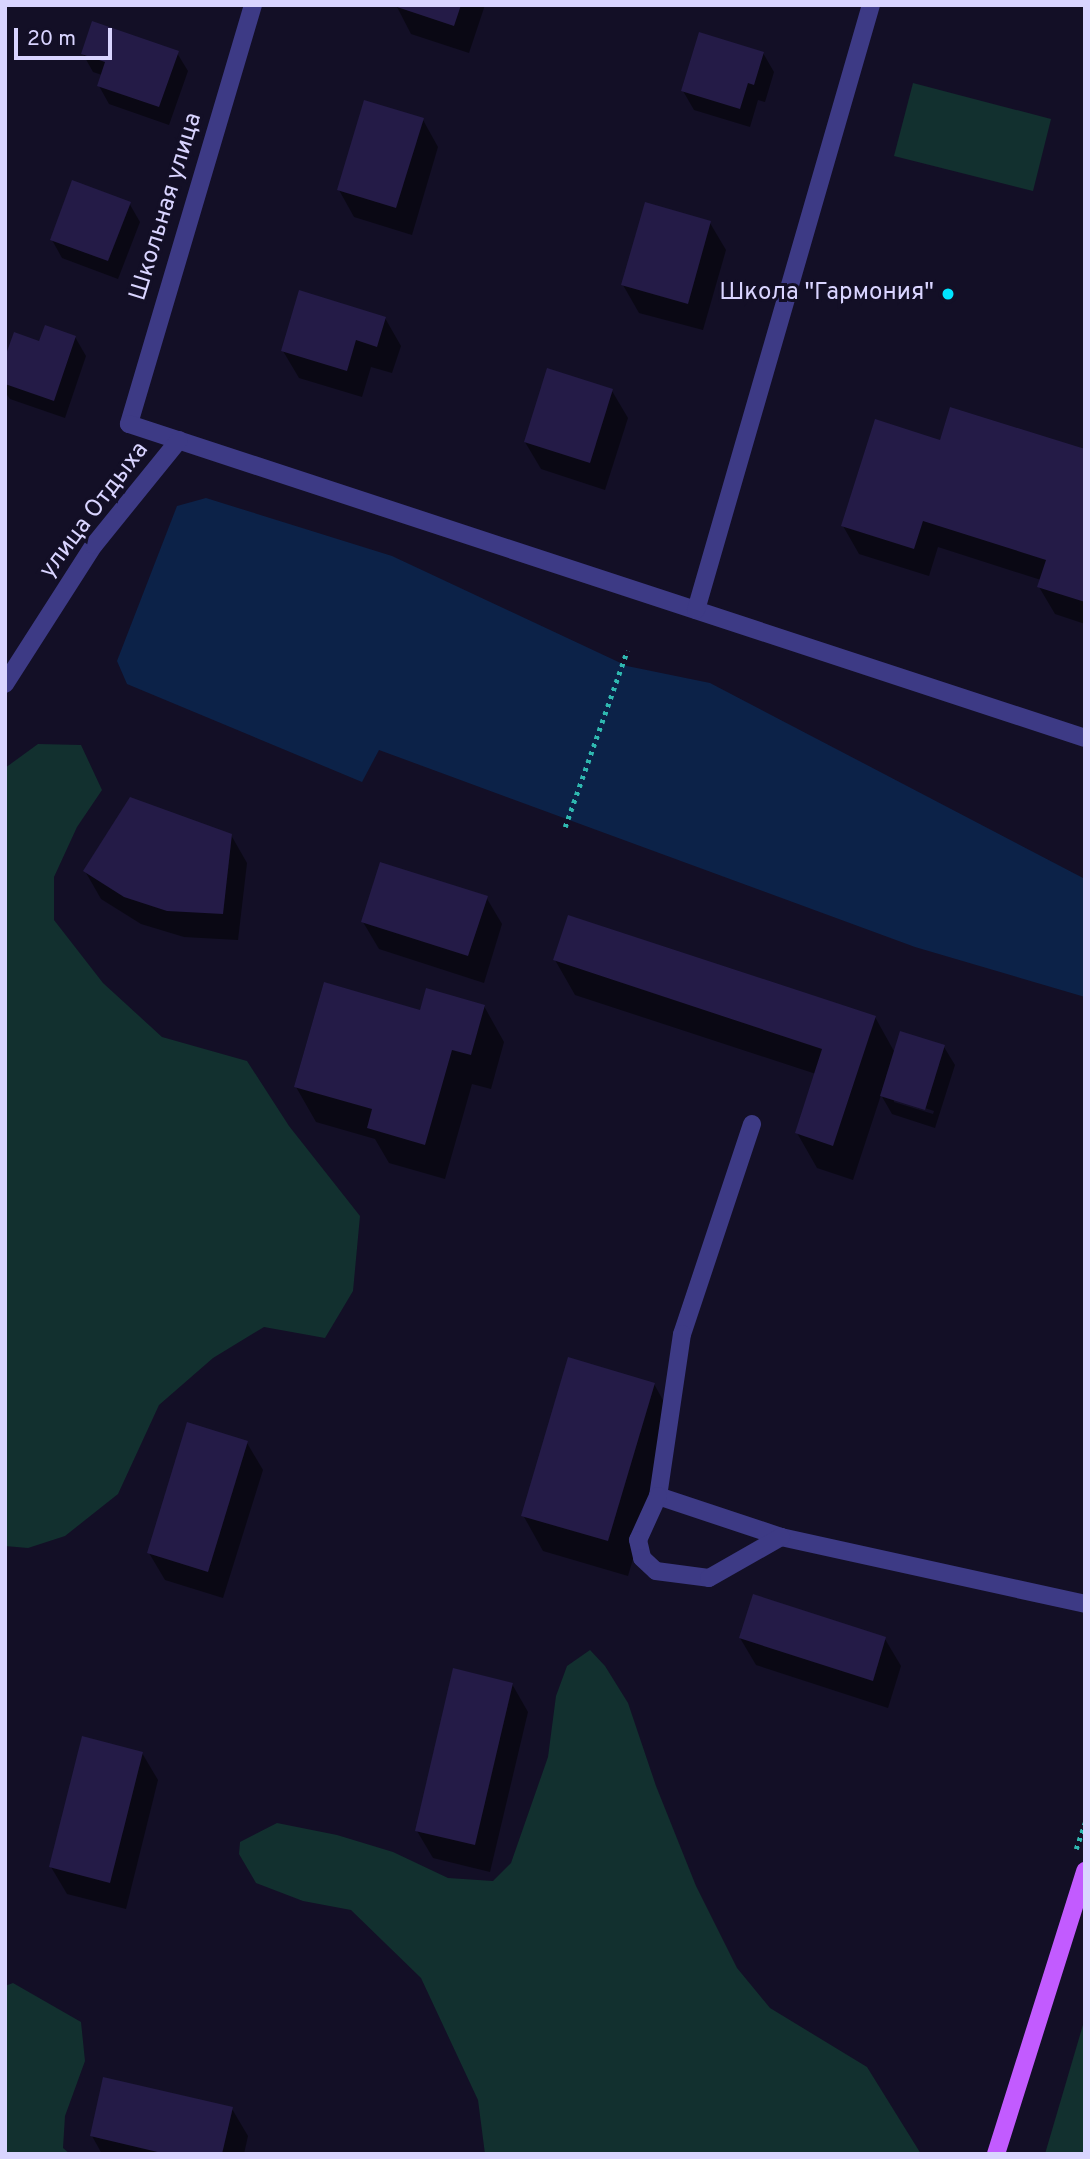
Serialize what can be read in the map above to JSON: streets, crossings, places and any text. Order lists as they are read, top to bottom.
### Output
{
  "streets": {
    "street": ["Школьная улица", "улица Отдыха"]
  },
  "crossings": [
    ["Школьная улица", "улица Отдыха"]
  ],
  "places": ["Школа \"Гармония\""],
  "scale_bar": "20 m"
}
